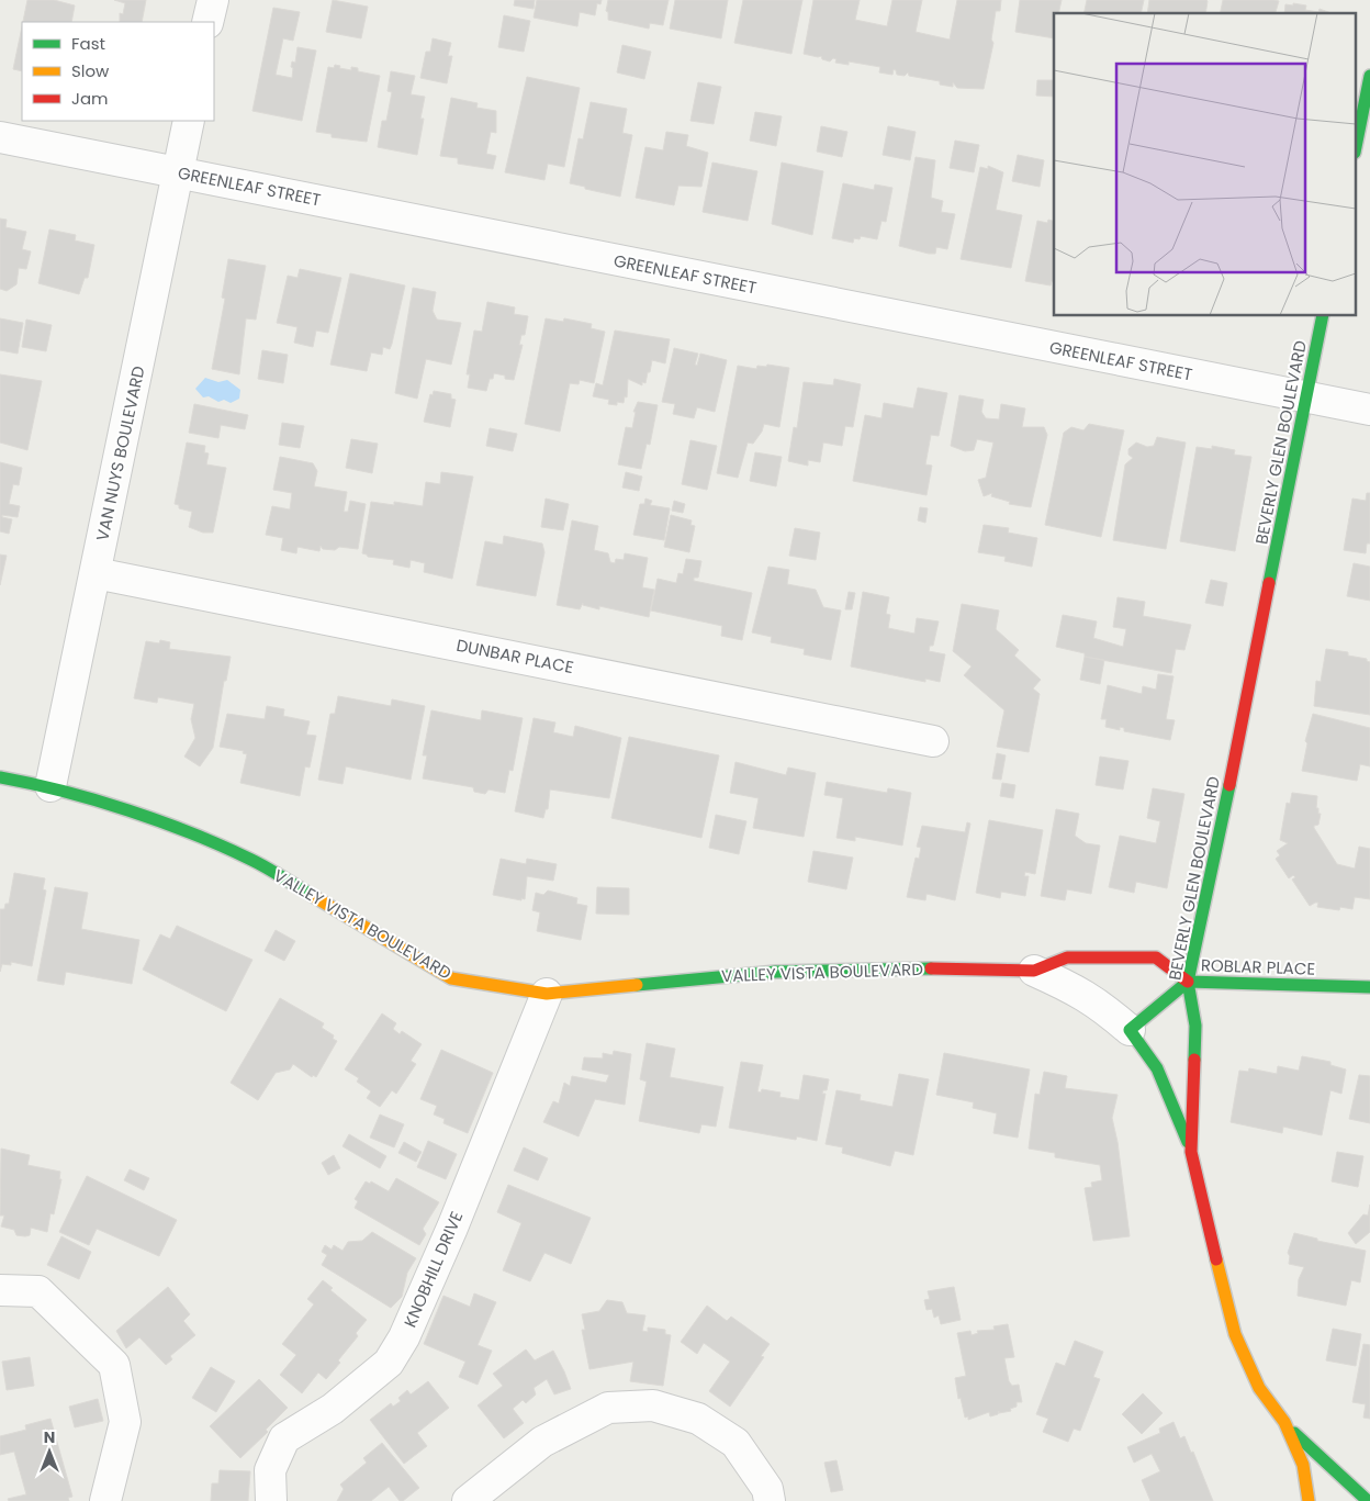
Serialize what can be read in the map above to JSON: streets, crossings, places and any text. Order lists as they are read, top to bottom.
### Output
{
  "streets": {
    "main road": ["BEVERLY GLEN BOULEVARD", "VALLEY VISTA BOULEVARD", "ROBLAR PLACE"],
    "street": [
      "GREENLEAF STREET",
      "VAN NUYS BOULEVARD",
      "DUNBAR PLACE",
      "KNOBHILL DRIVE"
    ]
  },
  "crossings": [
    ["GREENLEAF STREET", "BEVERLY GLEN BOULEVARD"],
    ["GREENLEAF STREET", "VAN NUYS BOULEVARD"],
    ["BEVERLY GLEN BOULEVARD", "VALLEY VISTA BOULEVARD"],
    ["BEVERLY GLEN BOULEVARD", "ROBLAR PLACE"],
    ["VAN NUYS BOULEVARD", "DUNBAR PLACE"],
    ["VAN NUYS BOULEVARD", "VALLEY VISTA BOULEVARD"],
    ["VALLEY VISTA BOULEVARD", "ROBLAR PLACE"],
    ["VALLEY VISTA BOULEVARD", "KNOBHILL DRIVE"]
  ],
  "legend": ["Fast", "Slow", "Jam"],
  "north": "top"
}
